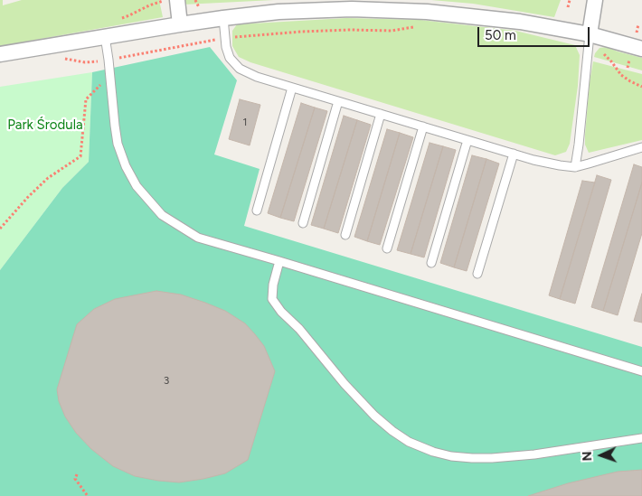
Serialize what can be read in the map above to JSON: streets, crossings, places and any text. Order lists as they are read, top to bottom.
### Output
{
  "parks": ["Park Środula"],
  "house_numbers": ["1", "3"],
  "scale_bar": "50 m",
  "north": "left"
}
